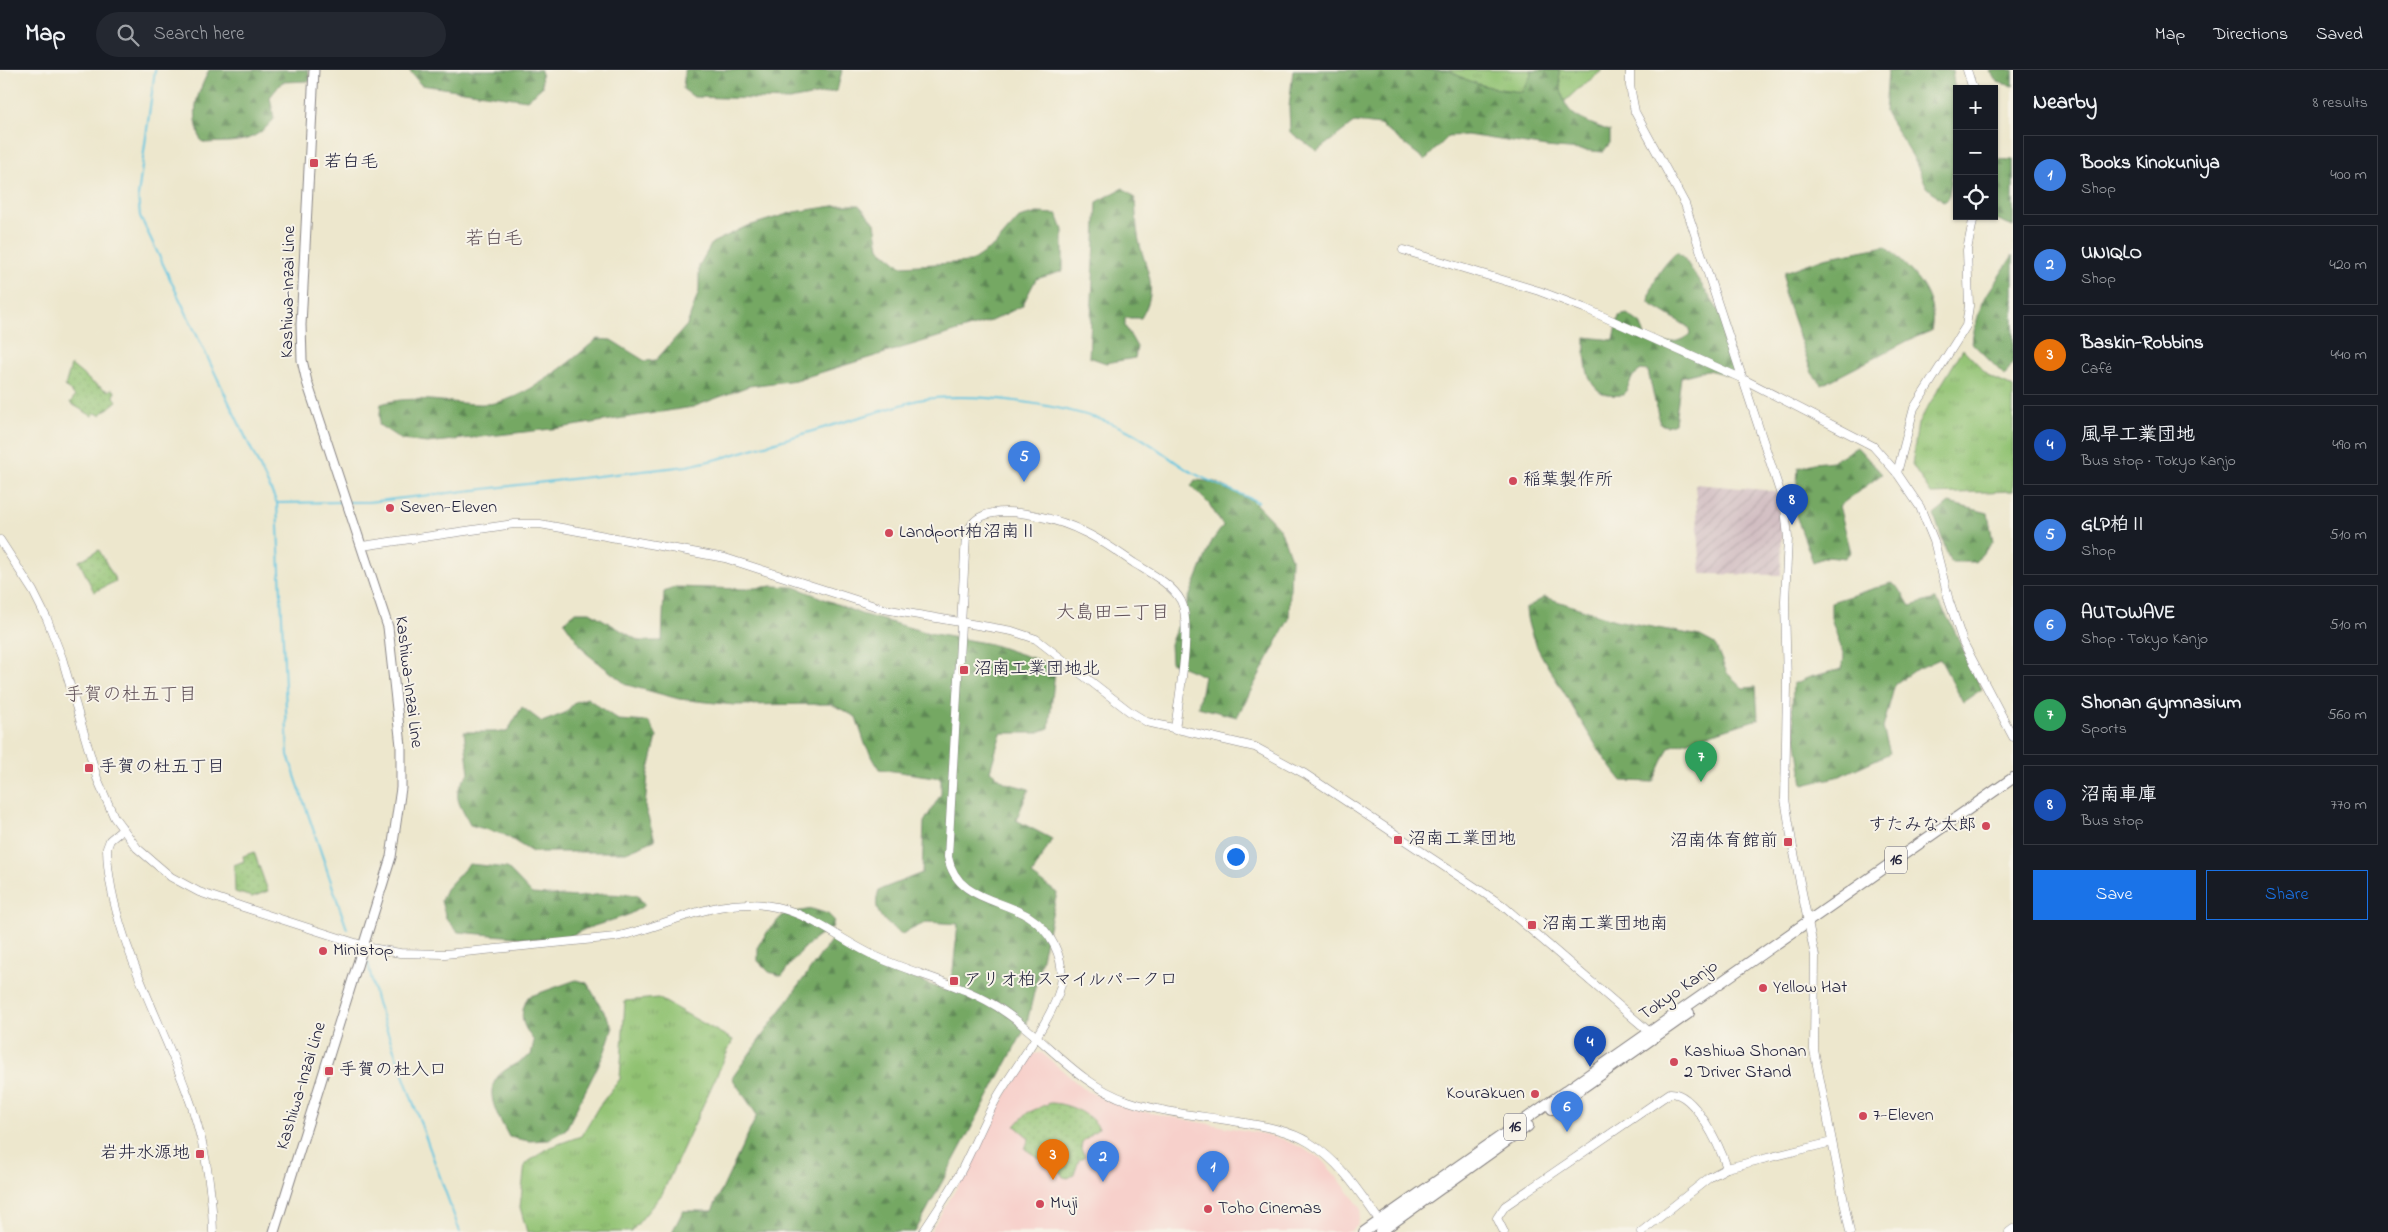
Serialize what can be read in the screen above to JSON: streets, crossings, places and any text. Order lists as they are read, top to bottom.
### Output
{
  "streets": {
    "highway": ["16", "Tokyo Kanjo"],
    "main road": ["Kashiwa-Inzai Line"]
  },
  "districts": ["若白毛", "大島田二丁目", "手賀の杜五丁目"],
  "places": {
    "transit": [
      "若白毛",
      "沼南工業団地北",
      "手賀の杜五丁目",
      "沼南工業団地",
      "沼南体育館前",
      "沼南工業団地南",
      "アリオ柏スマイルパーク口",
      "手賀の杜入口",
      "岩井水源地"
    ],
    "other": [
      "稲葉製作所",
      "Seven-Eleven",
      "Landport柏沼南Ⅱ",
      "すたみな太郎",
      "Ministop",
      "Yellow Hat",
      "Kashiwa Shonan 2 Driver Stand",
      "Kourakuen",
      "7-Eleven",
      "Muji",
      "Toho Cinemas"
    ]
  },
  "page": {
    "header": "Map",
    "search": "Search here",
    "nav": ["Map", "Directions", "Saved"],
    "heading": ["Nearby", "8 results"],
    "map_buttons": ["+", "−"],
    "list": [
      {
        "mark": "1",
        "name": "Books Kinokuniya",
        "note": "Shop",
        "value": "400 m"
      },
      {
        "mark": "2",
        "name": "UNIQLO",
        "note": "Shop",
        "value": "420 m"
      },
      {
        "mark": "3",
        "name": "Baskin-Robbins",
        "note": "Café",
        "value": "440 m"
      },
      {
        "mark": "4",
        "name": "風早工業団地",
        "note": "Bus stop · Tokyo Kanjo",
        "value": "490 m"
      },
      {
        "mark": "5",
        "name": "GLP柏Ⅱ",
        "note": "Shop",
        "value": "510 m"
      },
      {
        "mark": "6",
        "name": "AUTOWAVE",
        "note": "Shop · Tokyo Kanjo",
        "value": "510 m"
      },
      {
        "mark": "7",
        "name": "Shonan Gymnasium",
        "note": "Sports",
        "value": "560 m"
      },
      {
        "mark": "8",
        "name": "沼南車庫",
        "note": "Bus stop",
        "value": "770 m"
      }
    ],
    "pins": [
      "5",
      "8",
      "7",
      "4",
      "6",
      "3",
      "2",
      "1"
    ],
    "buttons": ["Save", "Share"]
  }
}
